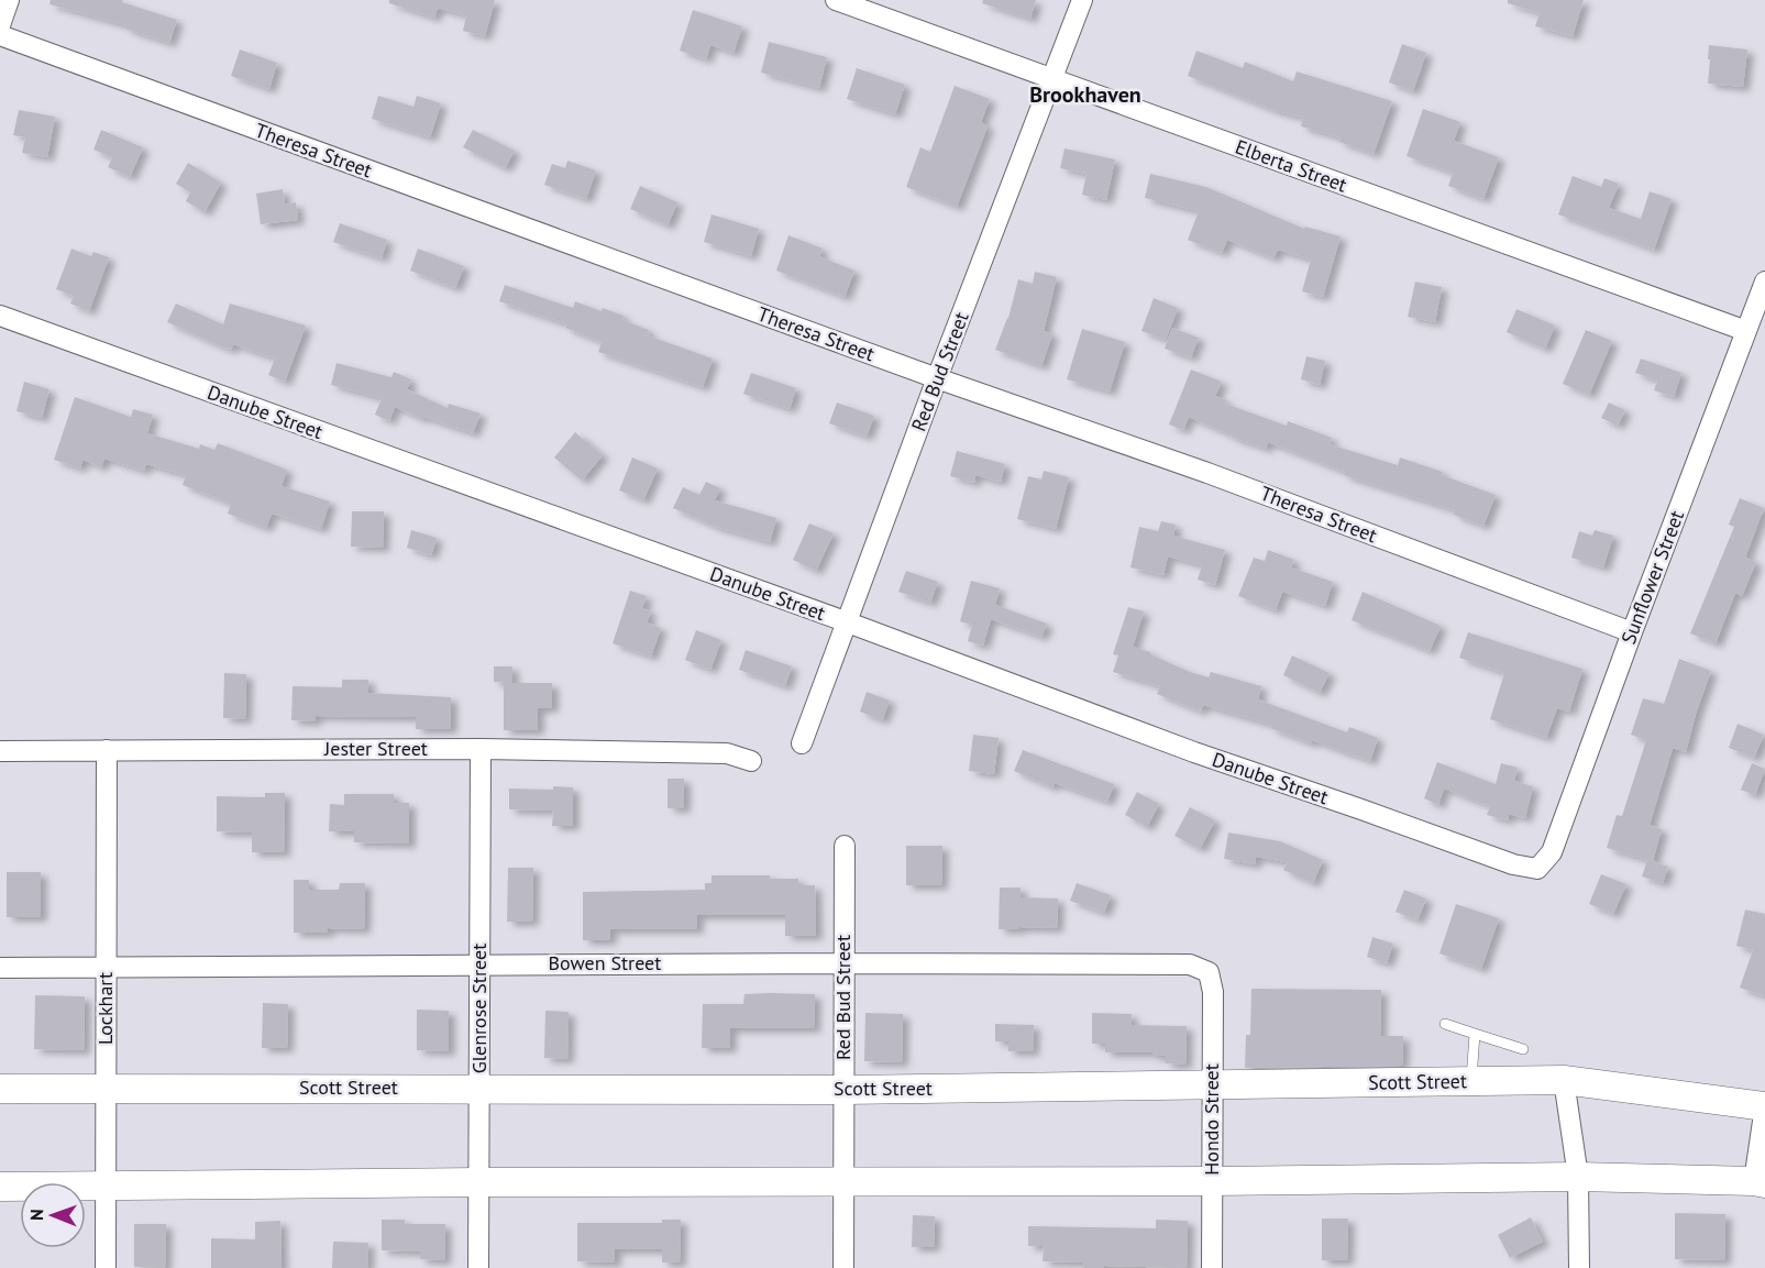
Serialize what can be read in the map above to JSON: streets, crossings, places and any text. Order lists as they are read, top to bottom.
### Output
{
  "streets": {
    "main road": ["Scott Street"],
    "street": [
      "Theresa Street",
      "Elberta Street",
      "Red Bud Street",
      "Danube Street",
      "Sunflower Street",
      "Jester Street",
      "Bowen Street",
      "Lockhart",
      "Glenrose Street",
      "Hondo Street"
    ]
  },
  "crossings": [
    ["Theresa Street", "Red Bud Street"],
    ["Theresa Street", "Sunflower Street"],
    ["Elberta Street", "Red Bud Street"],
    ["Elberta Street", "Sunflower Street"],
    ["Red Bud Street", "Danube Street"],
    ["Red Bud Street", "Bowen Street"],
    ["Red Bud Street", "Scott Street"],
    ["Danube Street", "Sunflower Street"],
    ["Jester Street", "Lockhart"],
    ["Jester Street", "Glenrose Street"],
    ["Bowen Street", "Lockhart"],
    ["Bowen Street", "Glenrose Street"],
    ["Bowen Street", "Hondo Street"],
    ["Lockhart", "Scott Street"],
    ["Glenrose Street", "Scott Street"],
    ["Scott Street", "Hondo Street"]
  ],
  "districts": ["Brookhaven"],
  "north": "left"
}
